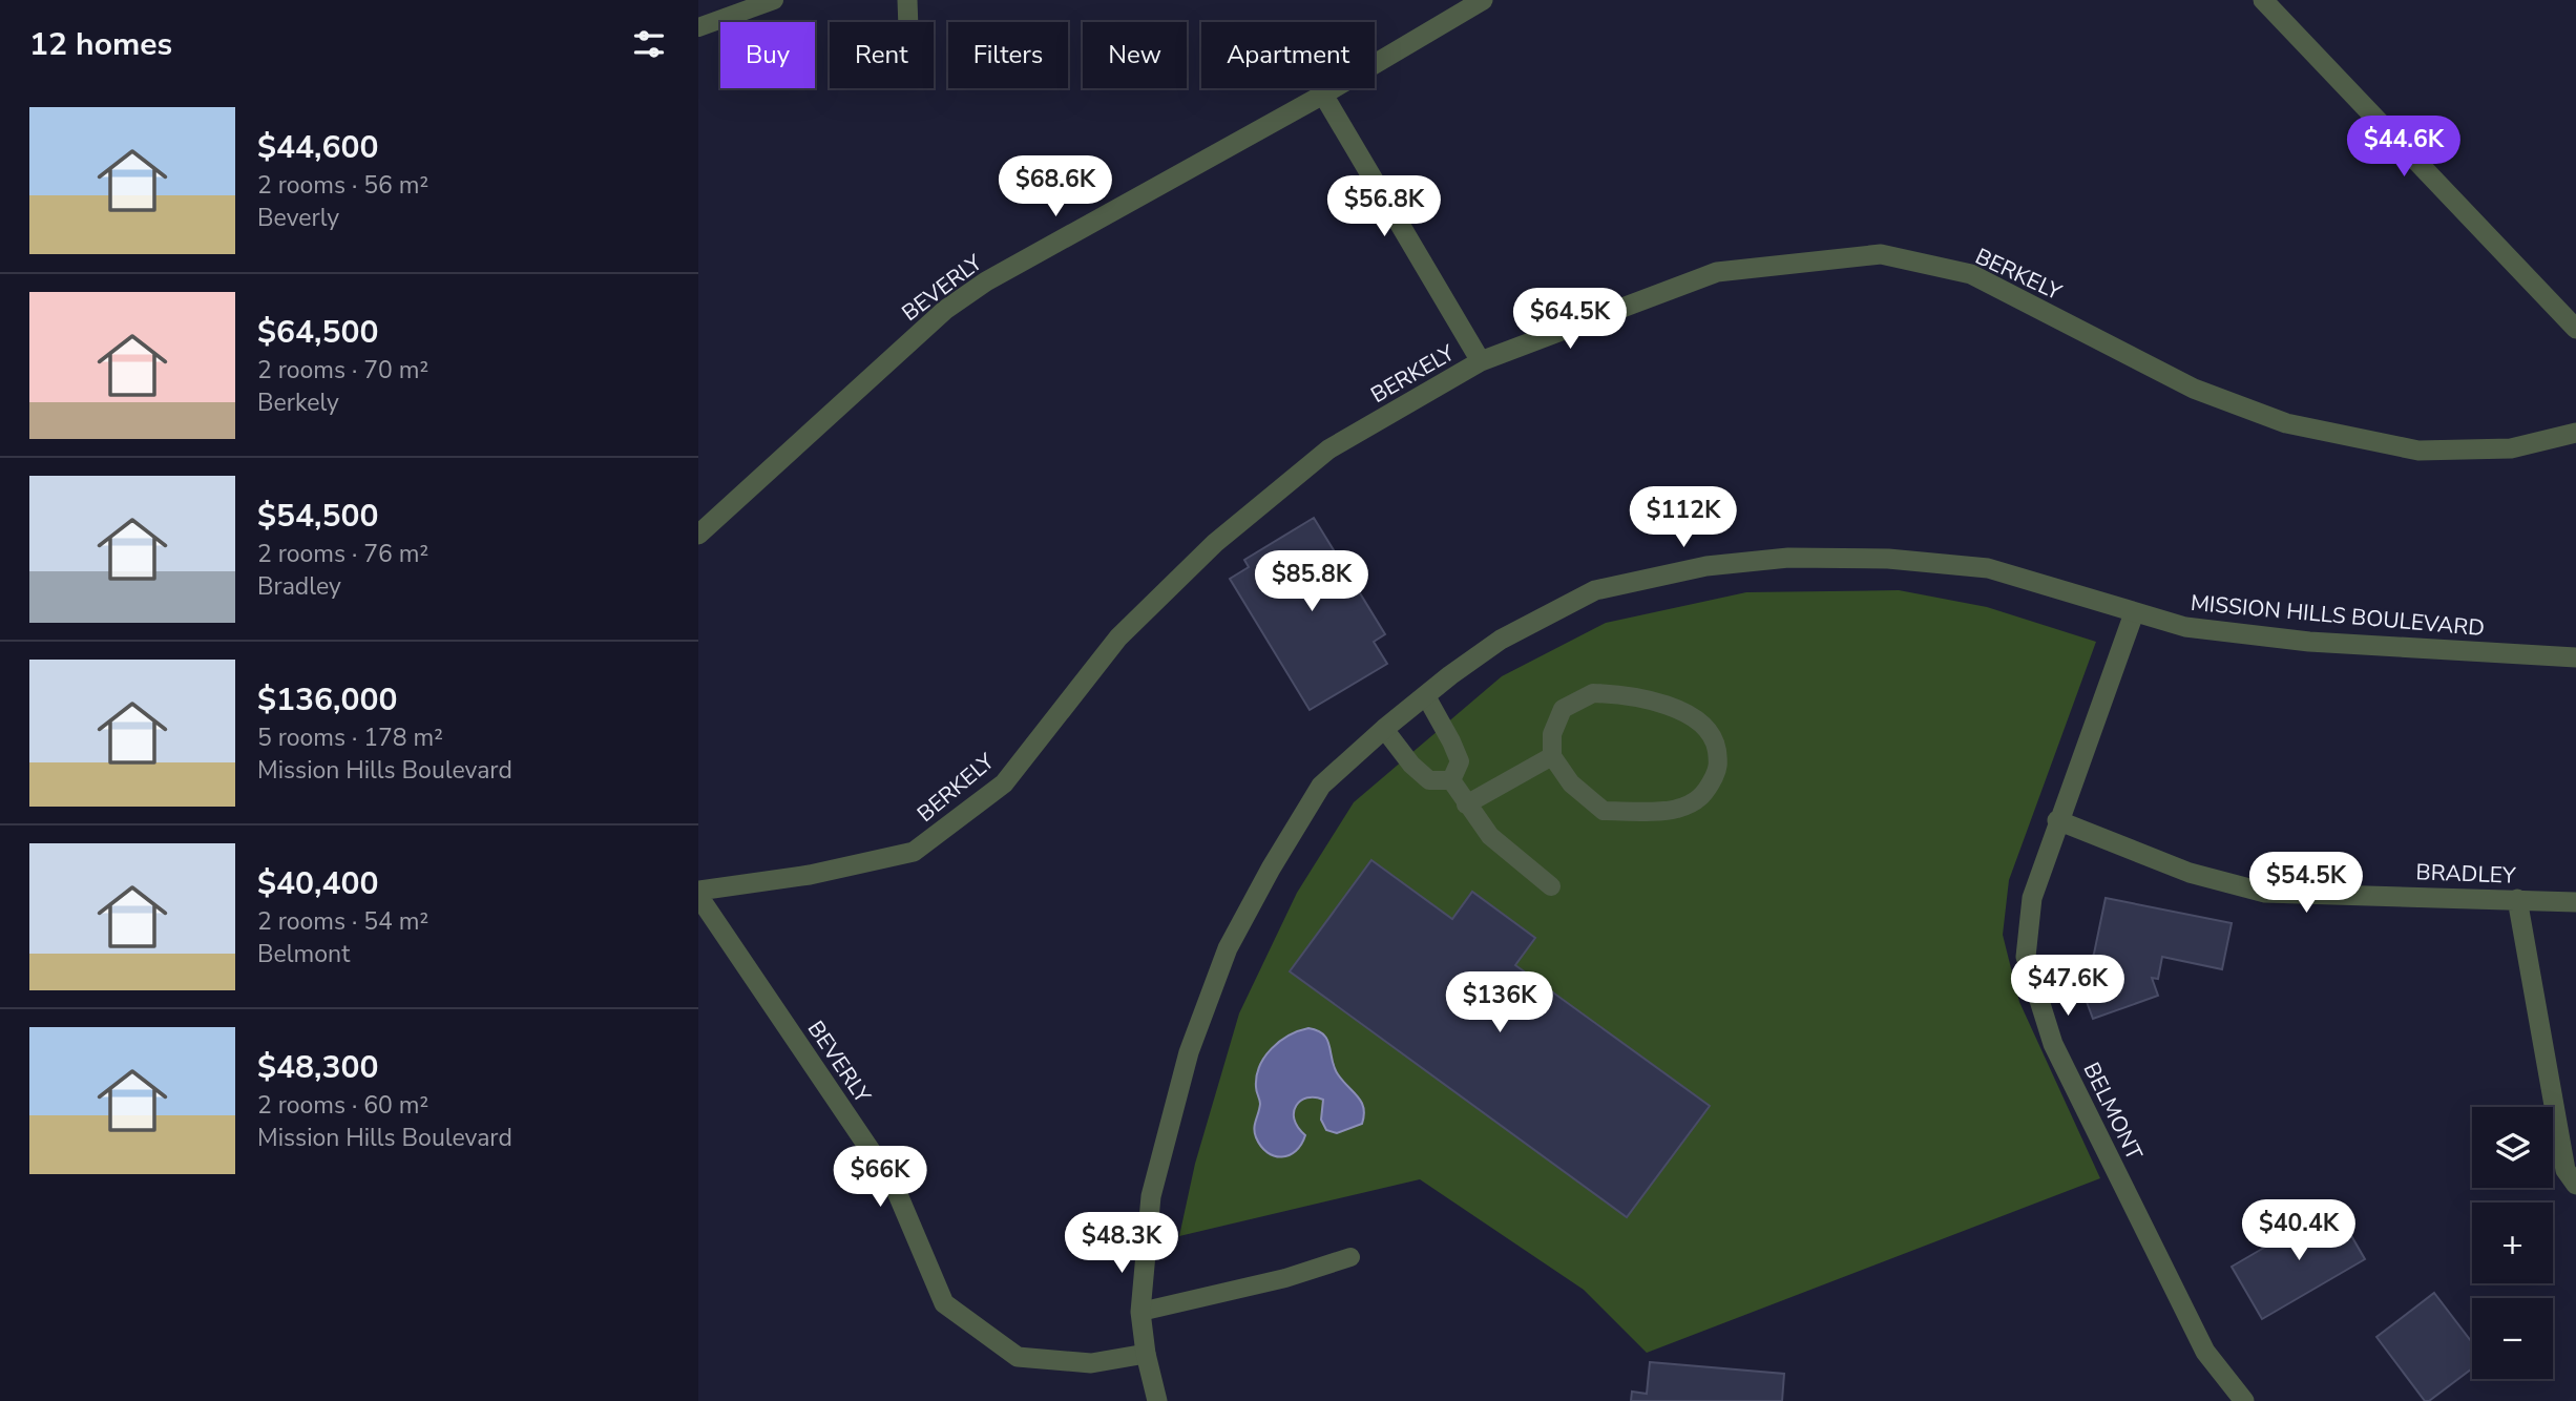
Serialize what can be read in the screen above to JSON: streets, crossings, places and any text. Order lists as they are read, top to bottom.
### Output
{
  "streets": {
    "street": [
      "BERKELY",
      "BEVERLY",
      "MISSION HILLS BOULEVARD",
      "BRADLEY",
      "BELMONT"
    ]
  },
  "crossings": [
    ["BEVERLY", "MISSION HILLS BOULEVARD"],
    ["MISSION HILLS BOULEVARD", "BELMONT"],
    ["BRADLEY", "BELMONT"]
  ],
  "page": {
    "heading": "12 homes",
    "chip": [
      "Buy",
      "Rent",
      "Filters",
      "New",
      "Apartment"
    ],
    "list": [
      {
        "name": "$44,600",
        "note": "2 rooms · 56 m² · Beverly"
      },
      {
        "name": "$64,500",
        "note": "2 rooms · 70 m² · Berkely"
      },
      {
        "name": "$54,500",
        "note": "2 rooms · 76 m² · Bradley"
      },
      {
        "name": "$136,000",
        "note": "5 rooms · 178 m² · Mission Hills Boulevard"
      },
      {
        "name": "$40,400",
        "note": "2 rooms · 54 m² · Belmont"
      },
      {
        "name": "$48,300",
        "note": "2 rooms · 60 m² · Mission Hills Boulevard"
      }
    ],
    "price": [
      "$44.6K",
      "$68.6K",
      "$56.8K",
      "$64.5K",
      "$112K",
      "$85.8K",
      "$54.5K",
      "$47.6K",
      "$136K",
      "$66K",
      "$40.4K",
      "$48.3K"
    ],
    "map_buttons": ["+", "−"]
  }
}
